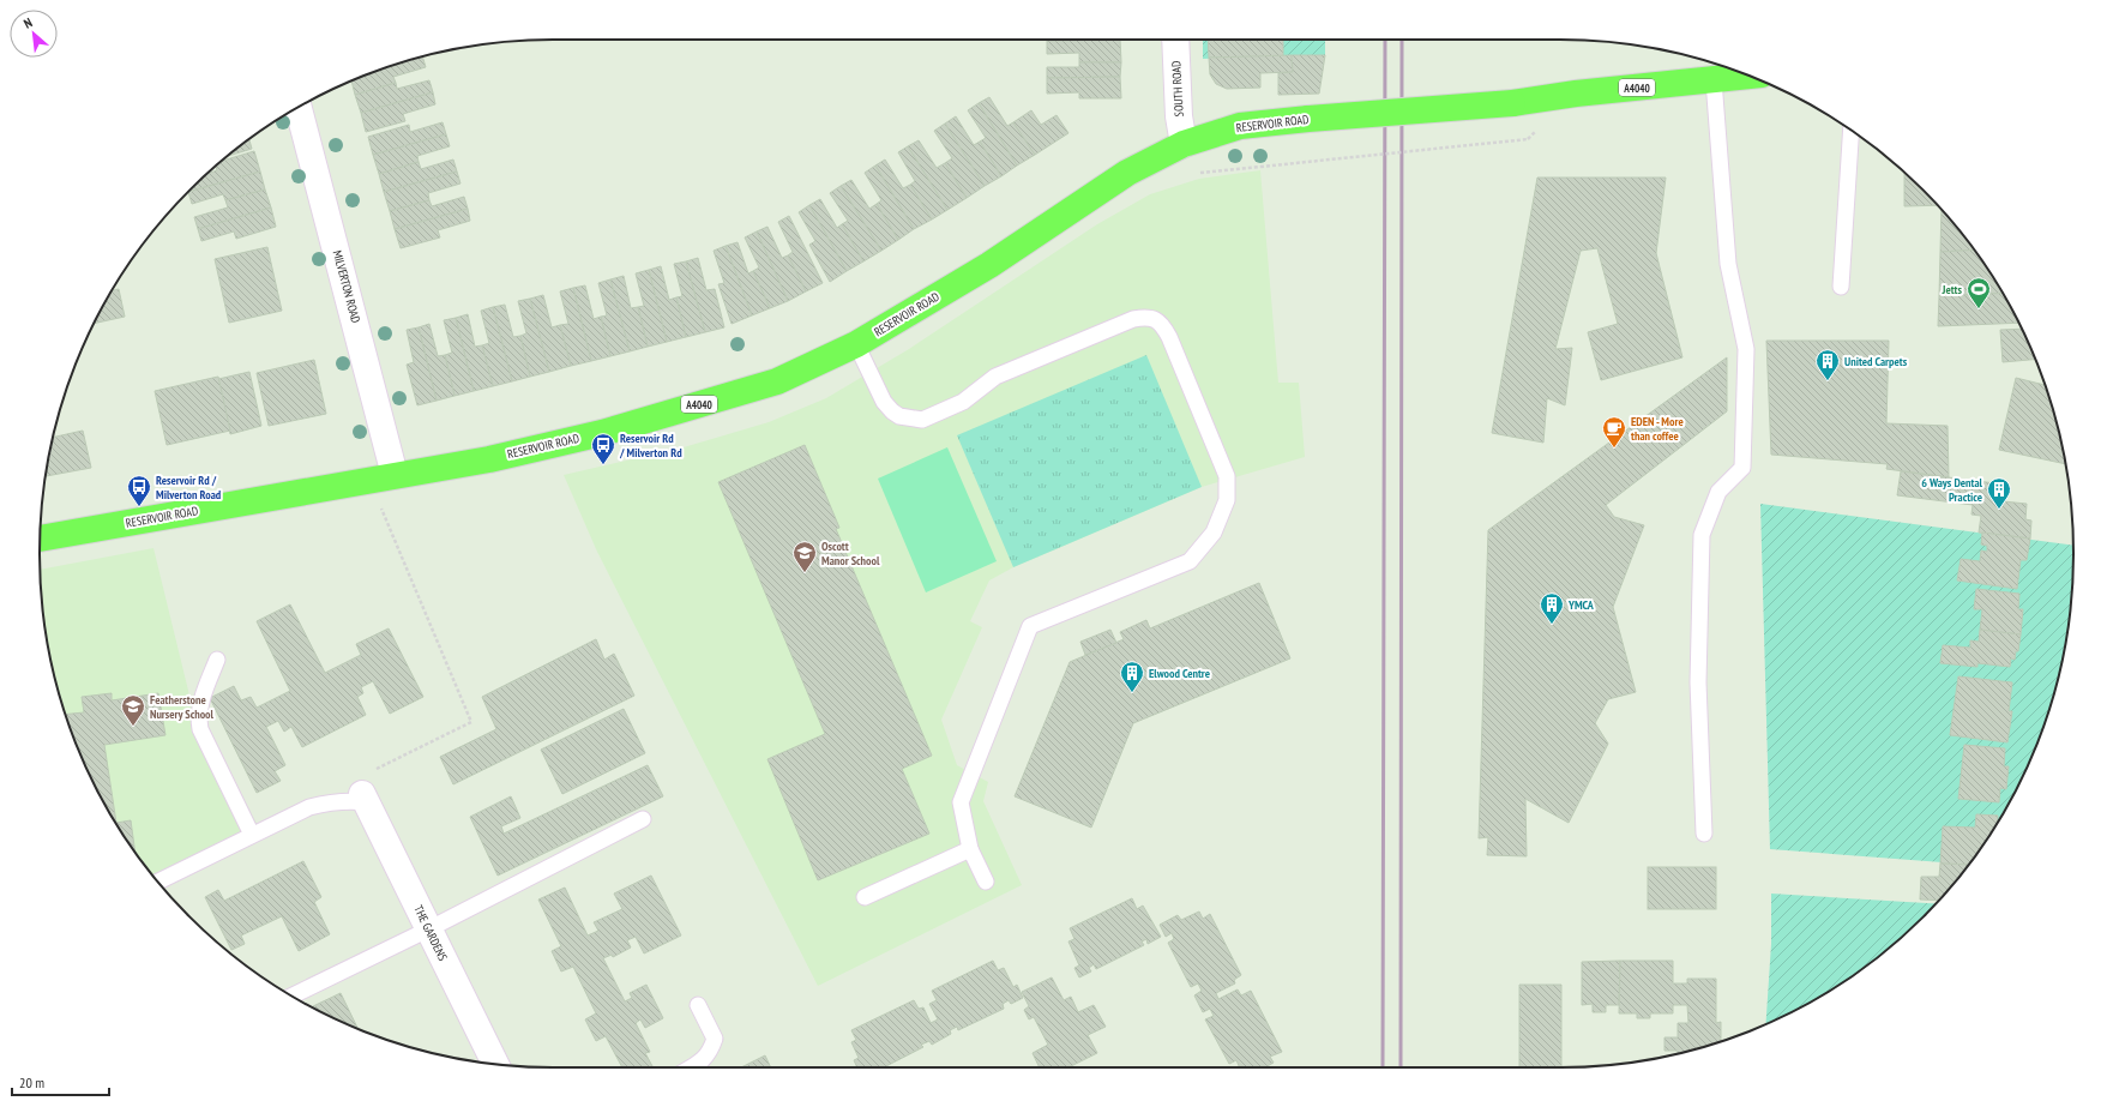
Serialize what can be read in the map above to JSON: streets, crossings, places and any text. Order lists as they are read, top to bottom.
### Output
{
  "streets": {
    "main road": ["A4040", "RESERVOIR ROAD"],
    "street": ["SOUTH ROAD", "MILVERTON ROAD", "THE GARDENS"]
  },
  "crossings": [
    ["SOUTH ROAD", "RESERVOIR ROAD"],
    ["RESERVOIR ROAD", "MILVERTON ROAD"]
  ],
  "places": {
    "sports": ["Jetts"],
    "building": [
      "United Carpets",
      "6 Ways Dental Practice",
      "YMCA",
      "Elwood Centre"
    ],
    "cafe": ["EDEN - More than coffee"],
    "bus stop": ["Reservoir Rd / Milverton Rd", "Reservoir Rd / Milverton Road"],
    "school or university": ["Oscott Manor School", "Featherstone Nursery School"]
  },
  "scale_bar": "20 m",
  "north": "top left"
}
